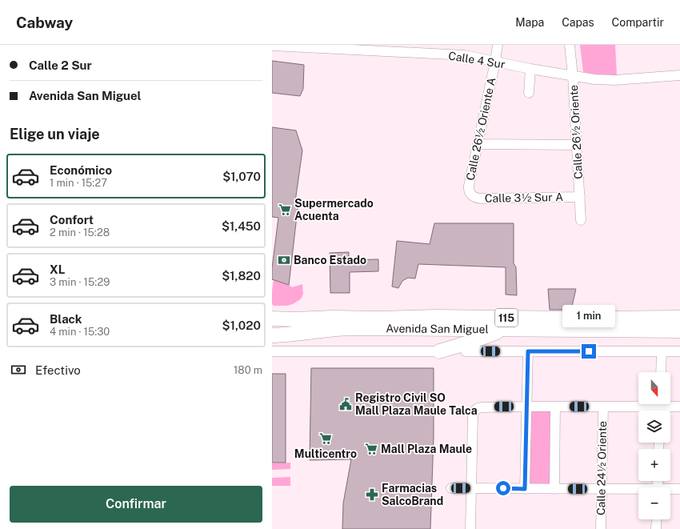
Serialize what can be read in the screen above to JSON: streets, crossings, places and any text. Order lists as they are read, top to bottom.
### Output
{
  "streets": {
    "highway": ["115", "Avenida San Miguel"],
    "street": [
      "Calle 4 Sur",
      "Calle 26½ Oriente A",
      "Calle 26½ Oriente",
      "Calle 3½ Sur A",
      "Calle 24½ Oriente"
    ]
  },
  "crossings": [
    ["Calle 4 Sur", "Calle 26½ Oriente A"],
    ["Calle 4 Sur", "Calle 26½ Oriente"],
    ["Calle 26½ Oriente A", "Calle 3½ Sur A"],
    ["Calle 26½ Oriente", "Calle 3½ Sur A"]
  ],
  "places": {
    "supermarket": ["Supermercado Acuenta", "Multicentro", "Mall Plaza Maule"],
    "bank": ["Banco Estado"],
    "public building": ["Registro Civil SO Mall Plaza Maule Talca"],
    "pharmacy": ["Farmacias SalcoBrand"]
  },
  "north": "bottom",
  "page": {
    "header": "Cabway",
    "nav": ["Mapa", "Capas", "Compartir"],
    "banner": ["Calle 2 Sur", "Avenida San Miguel"],
    "heading": "Elige un viaje",
    "list": [
      {
        "name": "Económico",
        "note": "1 min · 15:27",
        "value": "$1,070"
      },
      {
        "name": "Confort",
        "note": "2 min · 15:28",
        "value": "$1,450"
      },
      {
        "name": "XL",
        "note": "3 min · 15:29",
        "value": "$1,820"
      },
      {
        "name": "Black",
        "note": "4 min · 15:30",
        "value": "$1,020"
      }
    ],
    "bubble": "1 min",
    "pay": ["Efectivo", "180 m"],
    "map_buttons": ["+", "−"],
    "buttons": "Confirmar"
  }
}
